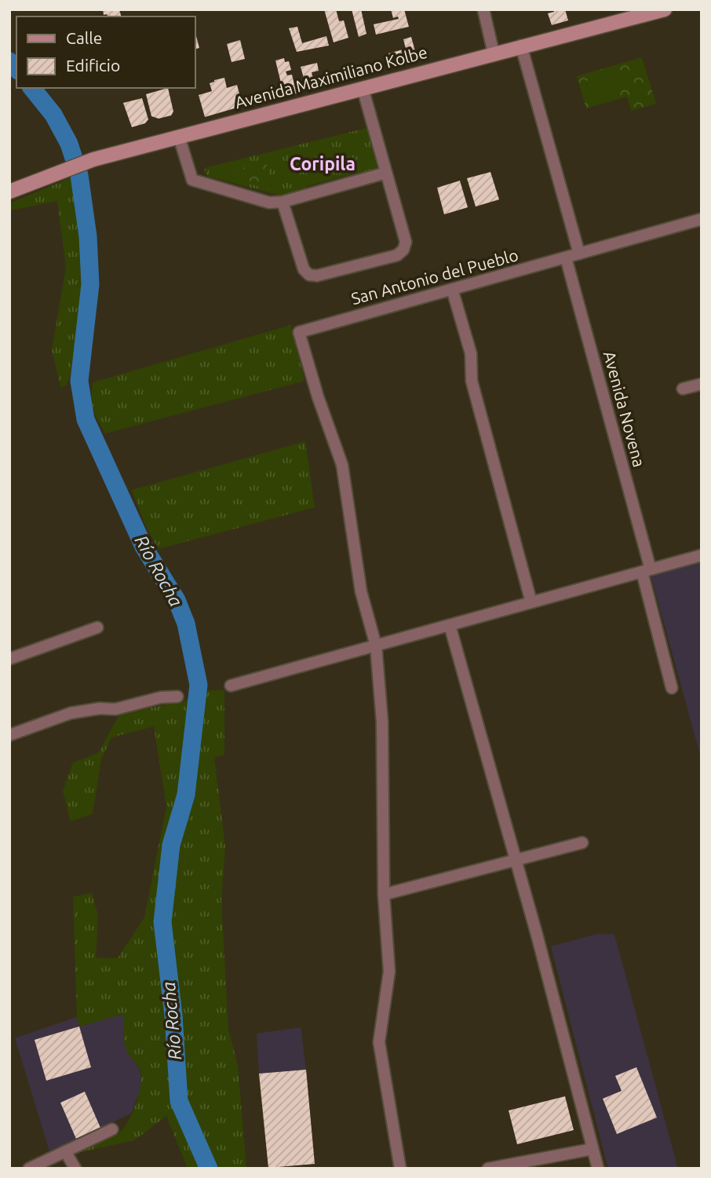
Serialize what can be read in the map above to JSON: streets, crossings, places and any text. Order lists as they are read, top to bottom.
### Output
{
  "streets": {
    "main road": ["Avenida Maximiliano Kolbe"],
    "street": ["San Antonio del Pueblo", "Avenida Novena"]
  },
  "crossings": [
    ["San Antonio del Pueblo", "Avenida Novena"]
  ],
  "districts": ["Coripila"],
  "water": ["Río Rocha"],
  "legend": ["Calle", "Edificio"]
}
